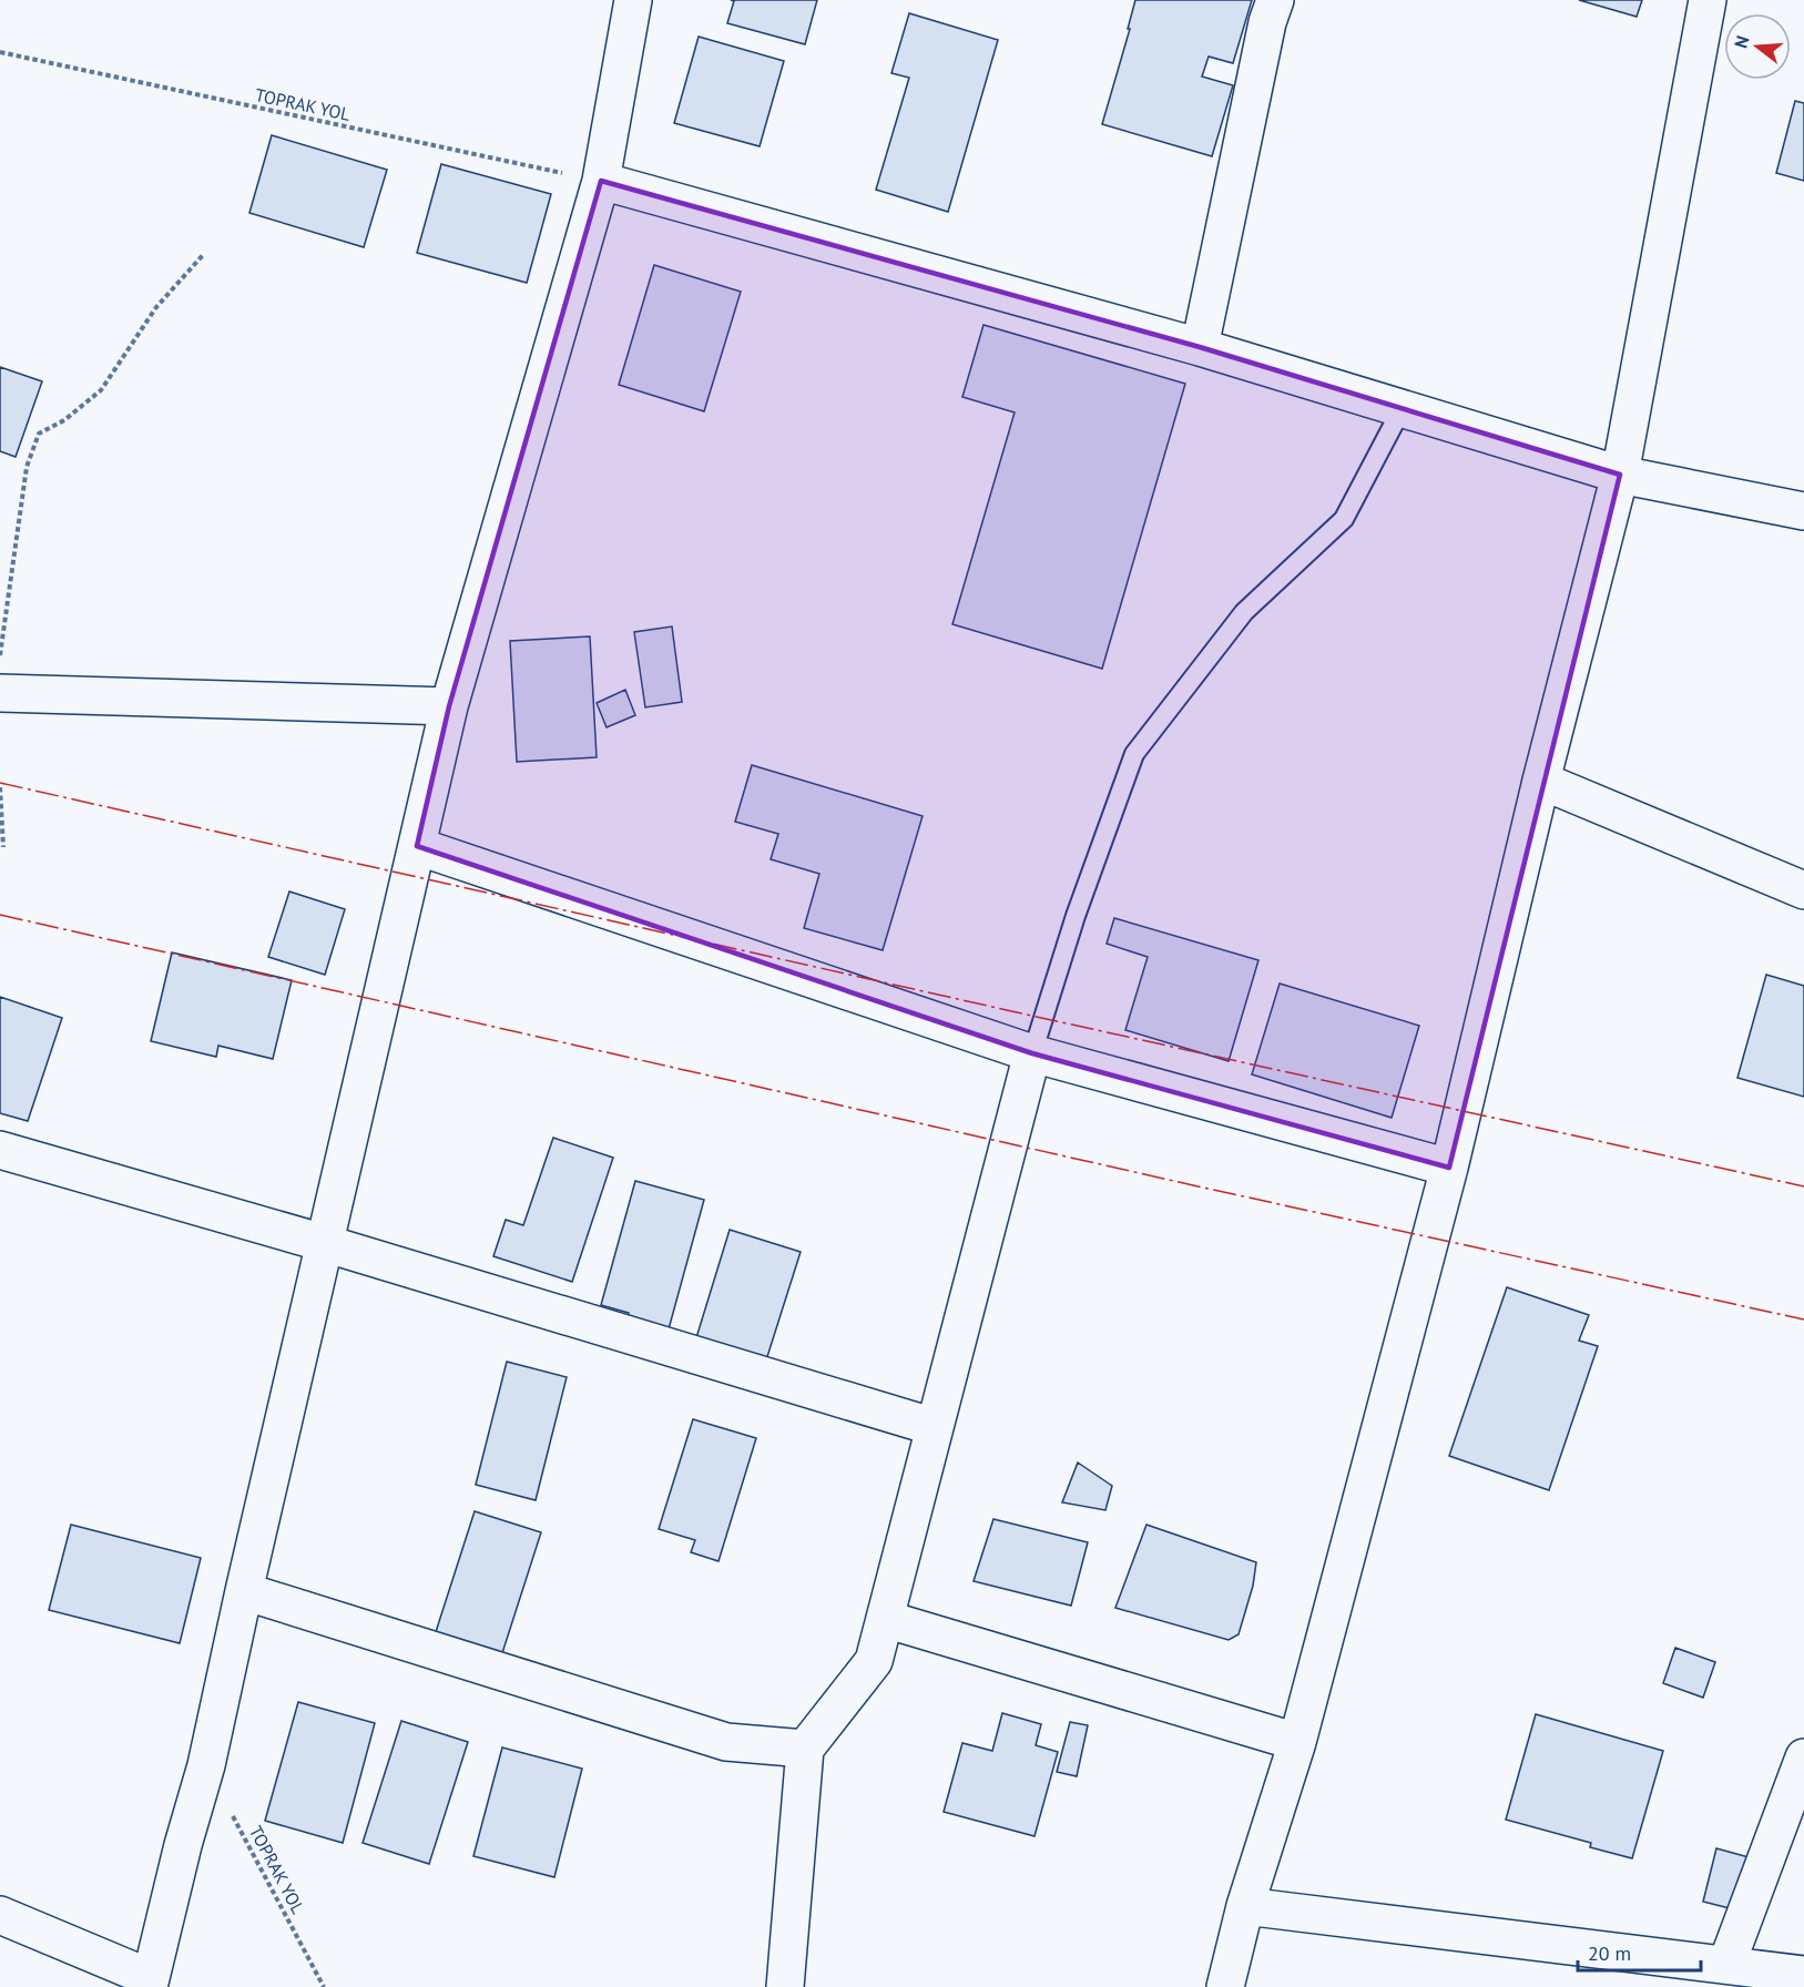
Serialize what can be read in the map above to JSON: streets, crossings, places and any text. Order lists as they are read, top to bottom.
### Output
{
  "streets": {
    "path": ["TOPRAK YOL"]
  },
  "scale_bar": "20 m",
  "north": "left"
}
